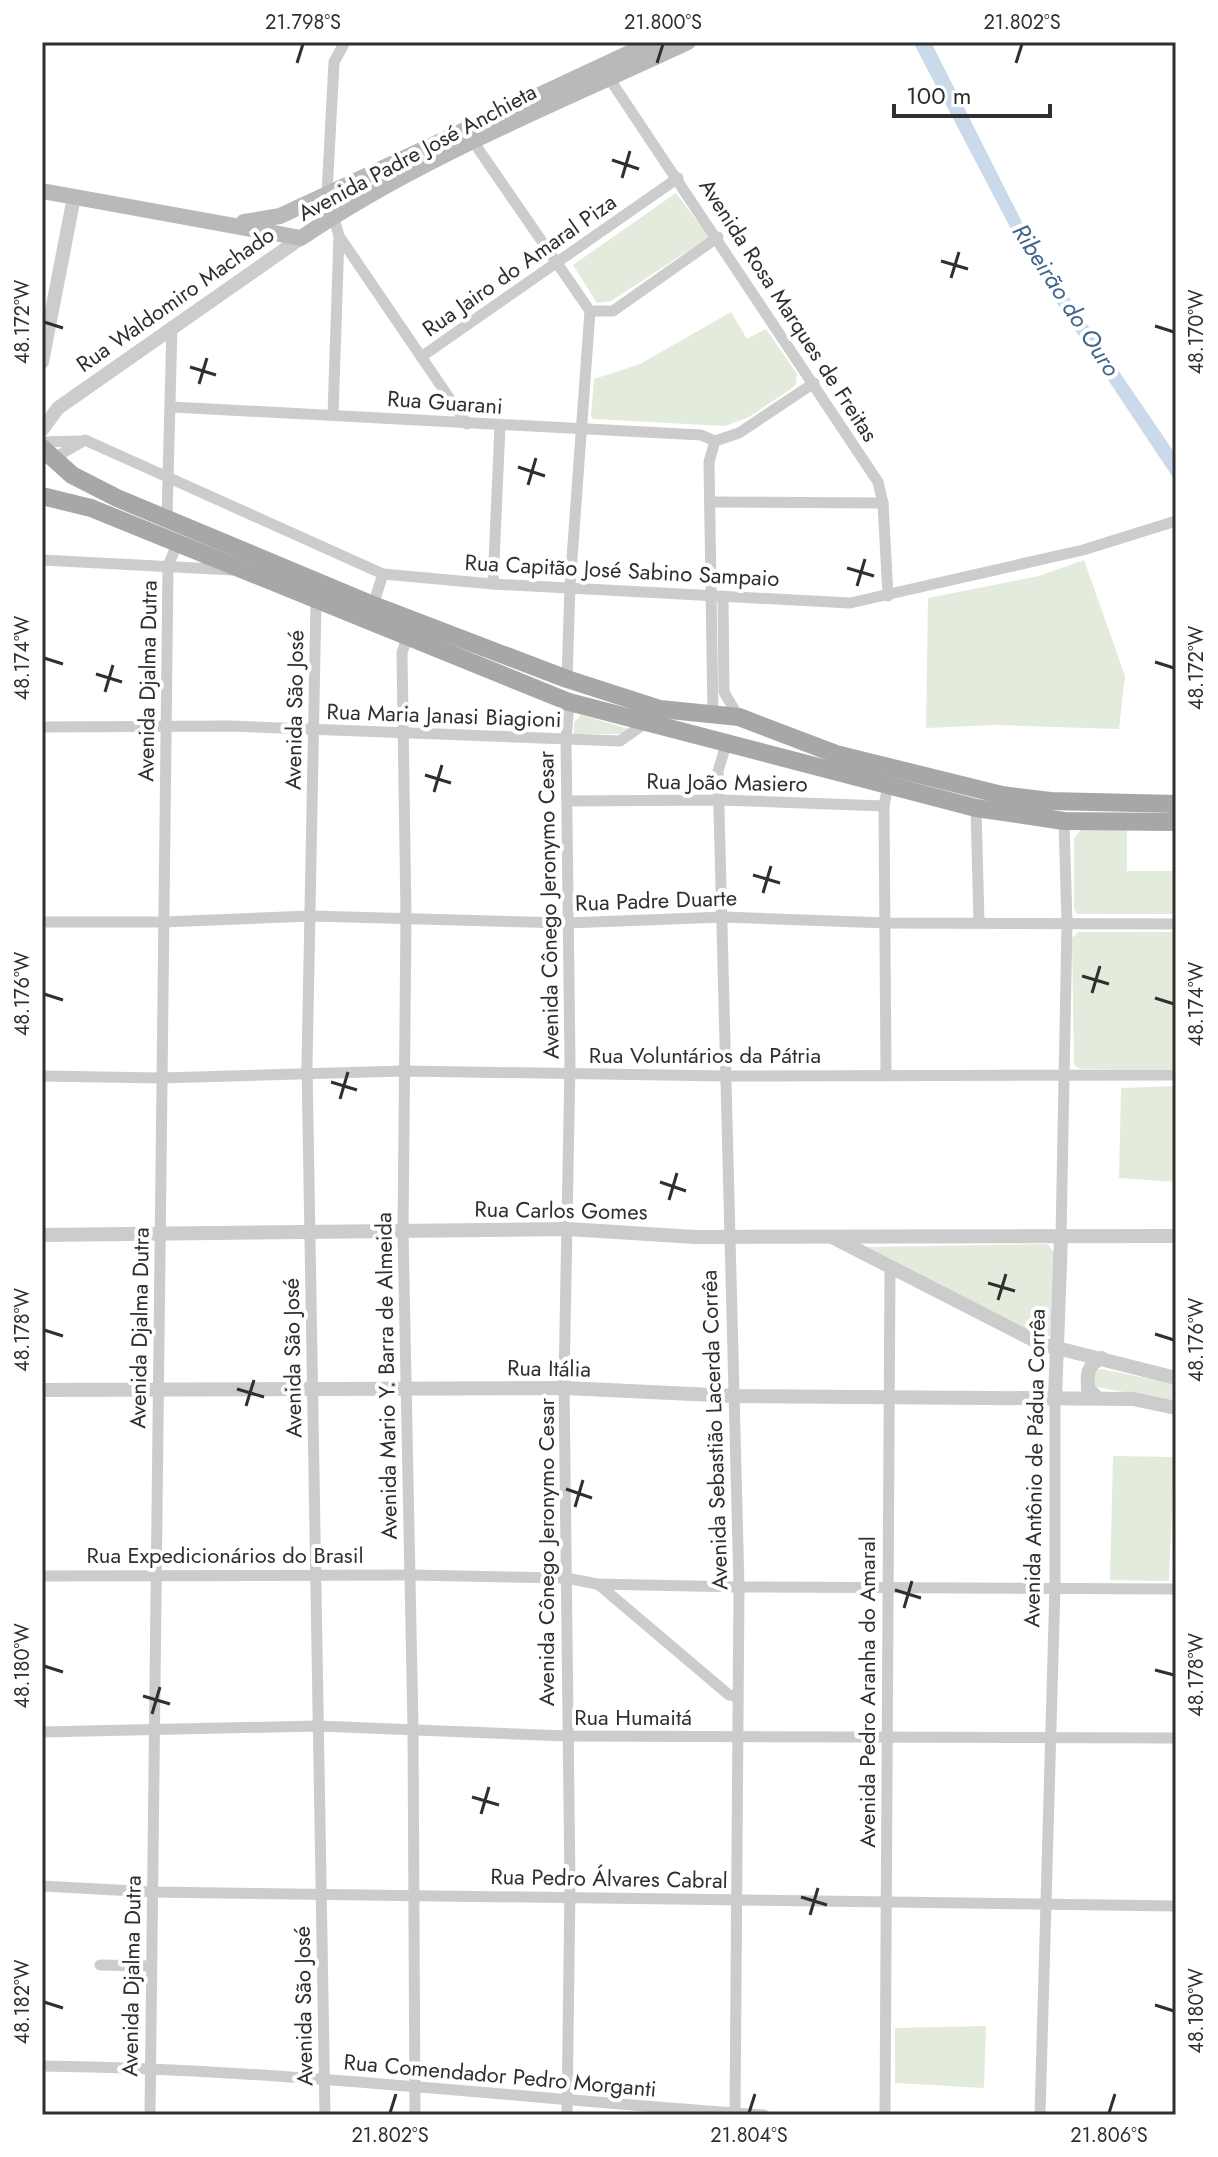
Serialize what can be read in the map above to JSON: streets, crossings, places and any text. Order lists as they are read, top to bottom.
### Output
{
  "streets": {
    "main road": ["Avenida Padre José Anchieta"],
    "street": [
      "Rua Jairo do Amaral Piza",
      "Rua Waldomiro Machado",
      "Avenida Rosa Marques de Freitas",
      "Rua Guarani",
      "Rua Capitão José Sabino Sampaio",
      "Avenida Djalma Dutra",
      "Avenida São José",
      "Rua Maria Janasi Biagioni",
      "Rua João Masiero",
      "Rua Padre Duarte",
      "Avenida Cônego Jeronymo Cesar",
      "Rua Voluntários da Pátria",
      "Rua Carlos Gomes",
      "Rua Itália",
      "Avenida Mario Y. Barra de Almeida",
      "Avenida Sebastião Lacerda Corrêa",
      "Avenida Antônio de Pádua Corrêa",
      "Rua Expedicionários do Brasil",
      "Avenida Pedro Aranha do Amaral",
      "Rua Humaitá",
      "Rua Pedro Álvares Cabral",
      "Rua Comendador Pedro Morganti"
    ]
  },
  "crossings": [
    ["Avenida Padre José Anchieta", "Rua Waldomiro Machado"],
    ["Avenida Padre José Anchieta", "Avenida Rosa Marques de Freitas"],
    ["Rua Jairo do Amaral Piza", "Avenida Rosa Marques de Freitas"],
    ["Avenida Rosa Marques de Freitas", "Rua Capitão José Sabino Sampaio"],
    ["Avenida Djalma Dutra", "Rua Maria Janasi Biagioni"],
    ["Avenida Djalma Dutra", "Rua Padre Duarte"],
    ["Avenida Djalma Dutra", "Rua Voluntários da Pátria"],
    ["Avenida Djalma Dutra", "Rua Carlos Gomes"],
    ["Avenida Djalma Dutra", "Rua Itália"],
    ["Avenida Djalma Dutra", "Rua Expedicionários do Brasil"],
    ["Avenida Djalma Dutra", "Rua Humaitá"],
    ["Avenida Djalma Dutra", "Rua Pedro Álvares Cabral"],
    ["Avenida Djalma Dutra", "Rua Comendador Pedro Morganti"],
    ["Avenida São José", "Rua Maria Janasi Biagioni"],
    ["Avenida São José", "Rua Padre Duarte"],
    ["Avenida São José", "Rua Voluntários da Pátria"],
    ["Avenida São José", "Rua Carlos Gomes"],
    ["Avenida São José", "Rua Itália"],
    ["Avenida São José", "Rua Expedicionários do Brasil"],
    ["Avenida São José", "Rua Humaitá"],
    ["Avenida São José", "Rua Pedro Álvares Cabral"],
    ["Avenida São José", "Rua Comendador Pedro Morganti"],
    ["Rua Maria Janasi Biagioni", "Avenida Cônego Jeronymo Cesar"],
    ["Rua Maria Janasi Biagioni", "Avenida Mario Y. Barra de Almeida"],
    ["Rua João Masiero", "Avenida Cônego Jeronymo Cesar"],
    ["Rua João Masiero", "Avenida Sebastião Lacerda Corrêa"],
    ["Rua Padre Duarte", "Avenida Cônego Jeronymo Cesar"],
    ["Rua Padre Duarte", "Avenida Mario Y. Barra de Almeida"],
    ["Rua Padre Duarte", "Avenida Sebastião Lacerda Corrêa"],
    ["Rua Padre Duarte", "Avenida Antônio de Pádua Corrêa"],
    ["Avenida Cônego Jeronymo Cesar", "Rua Voluntários da Pátria"],
    ["Avenida Cônego Jeronymo Cesar", "Rua Carlos Gomes"],
    ["Avenida Cônego Jeronymo Cesar", "Rua Itália"],
    ["Avenida Cônego Jeronymo Cesar", "Rua Expedicionários do Brasil"],
    ["Avenida Cônego Jeronymo Cesar", "Rua Humaitá"],
    ["Avenida Cônego Jeronymo Cesar", "Rua Pedro Álvares Cabral"],
    ["Avenida Cônego Jeronymo Cesar", "Rua Comendador Pedro Morganti"],
    ["Rua Voluntários da Pátria", "Avenida Mario Y. Barra de Almeida"],
    ["Rua Voluntários da Pátria", "Avenida Sebastião Lacerda Corrêa"],
    ["Rua Voluntários da Pátria", "Avenida Antônio de Pádua Corrêa"],
    ["Rua Carlos Gomes", "Avenida Mario Y. Barra de Almeida"],
    ["Rua Carlos Gomes", "Avenida Sebastião Lacerda Corrêa"],
    ["Rua Carlos Gomes", "Avenida Antônio de Pádua Corrêa"],
    ["Rua Itália", "Avenida Mario Y. Barra de Almeida"],
    ["Rua Itália", "Avenida Sebastião Lacerda Corrêa"],
    ["Rua Itália", "Avenida Antônio de Pádua Corrêa"],
    ["Rua Itália", "Avenida Pedro Aranha do Amaral"],
    ["Avenida Mario Y. Barra de Almeida", "Rua Expedicionários do Brasil"],
    ["Avenida Mario Y. Barra de Almeida", "Rua Humaitá"],
    ["Avenida Mario Y. Barra de Almeida", "Rua Pedro Álvares Cabral"],
    ["Avenida Mario Y. Barra de Almeida", "Rua Comendador Pedro Morganti"],
    ["Avenida Sebastião Lacerda Corrêa", "Rua Expedicionários do Brasil"],
    ["Avenida Sebastião Lacerda Corrêa", "Rua Humaitá"],
    ["Avenida Sebastião Lacerda Corrêa", "Rua Pedro Álvares Cabral"],
    ["Avenida Sebastião Lacerda Corrêa", "Rua Comendador Pedro Morganti"],
    ["Avenida Antônio de Pádua Corrêa", "Rua Expedicionários do Brasil"],
    ["Avenida Antônio de Pádua Corrêa", "Rua Humaitá"],
    ["Avenida Antônio de Pádua Corrêa", "Rua Pedro Álvares Cabral"],
    ["Rua Expedicionários do Brasil", "Avenida Pedro Aranha do Amaral"],
    ["Avenida Pedro Aranha do Amaral", "Rua Humaitá"],
    ["Avenida Pedro Aranha do Amaral", "Rua Pedro Álvares Cabral"]
  ],
  "water": ["Ribeirão do Ouro"],
  "scale_bar": "100 m",
  "coordinates": [
    "21.798°S",
    "21.800°S",
    "21.802°S",
    "48.172°W",
    "48.170°W",
    "48.174°W",
    "48.176°W",
    "48.178°W",
    "48.180°W",
    "48.182°W",
    "21.804°S",
    "21.806°S"
  ]
}
